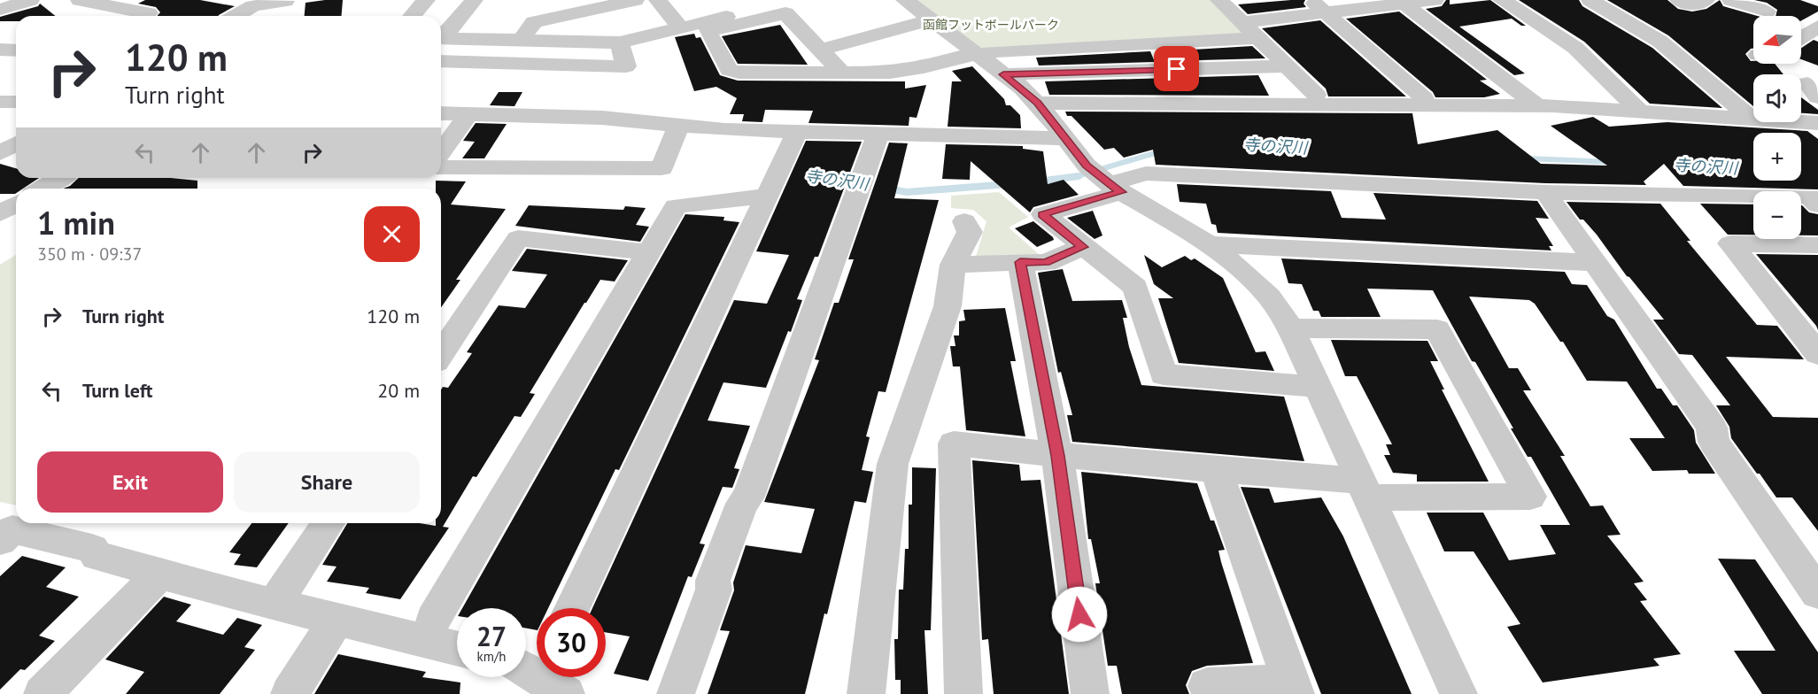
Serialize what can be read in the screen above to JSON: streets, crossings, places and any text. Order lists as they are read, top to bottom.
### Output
{
  "water": ["寺の沢川"],
  "parks": ["函館フットボールパーク"],
  "north": "left",
  "page": {
    "map_buttons": ["+", "−"],
    "turn": ["120 m", "Turn right"],
    "heading": ["1 min", "350 m · 09:37"],
    "list": [
      {
        "name": "Turn right",
        "value": "120 m"
      },
      {
        "name": "Turn left",
        "value": "20 m"
      }
    ],
    "buttons": ["Exit", "Share"],
    "speed": "27 km/h",
    "limit": "30"
  }
}
